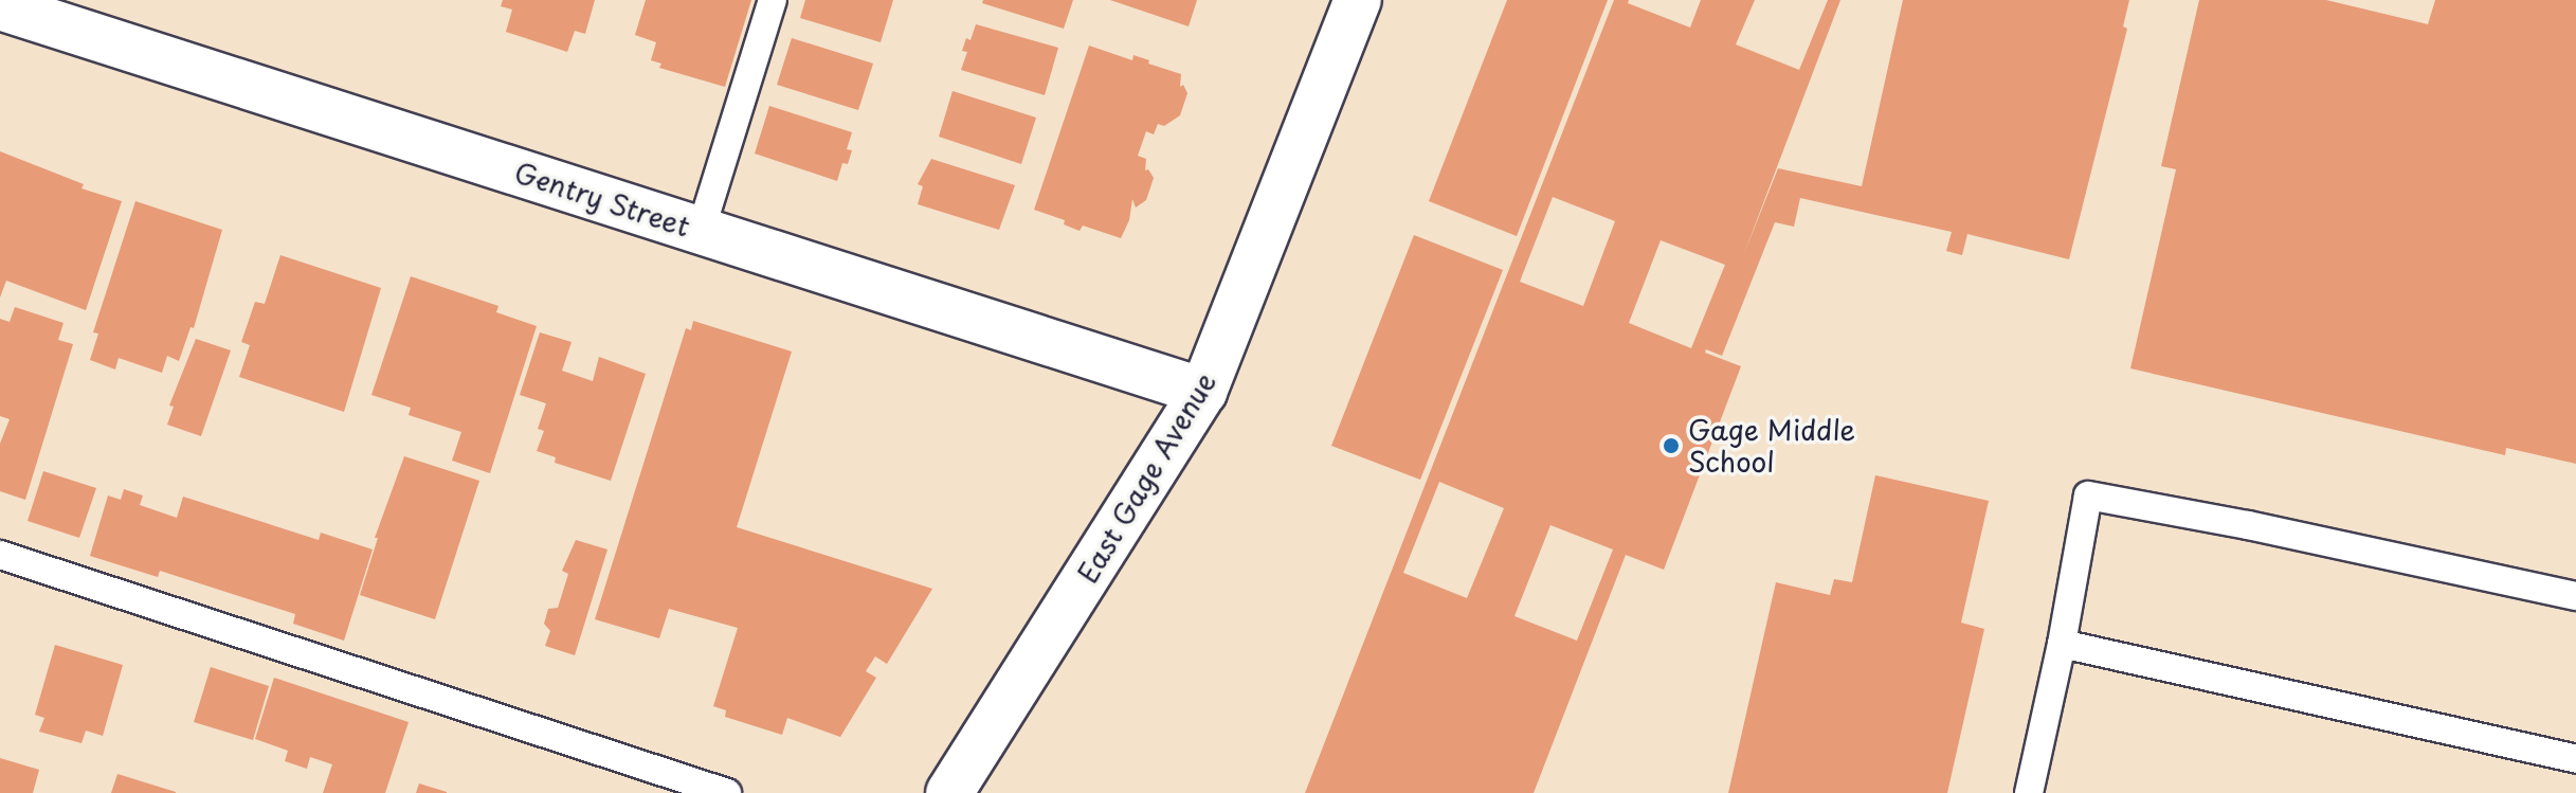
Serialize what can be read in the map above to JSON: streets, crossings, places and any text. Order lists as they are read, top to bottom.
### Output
{
  "streets": {
    "street": ["Gentry Street", "East Gage Avenue"]
  },
  "crossings": [
    ["Gentry Street", "East Gage Avenue"]
  ],
  "places": ["Gage Middle School"]
}
